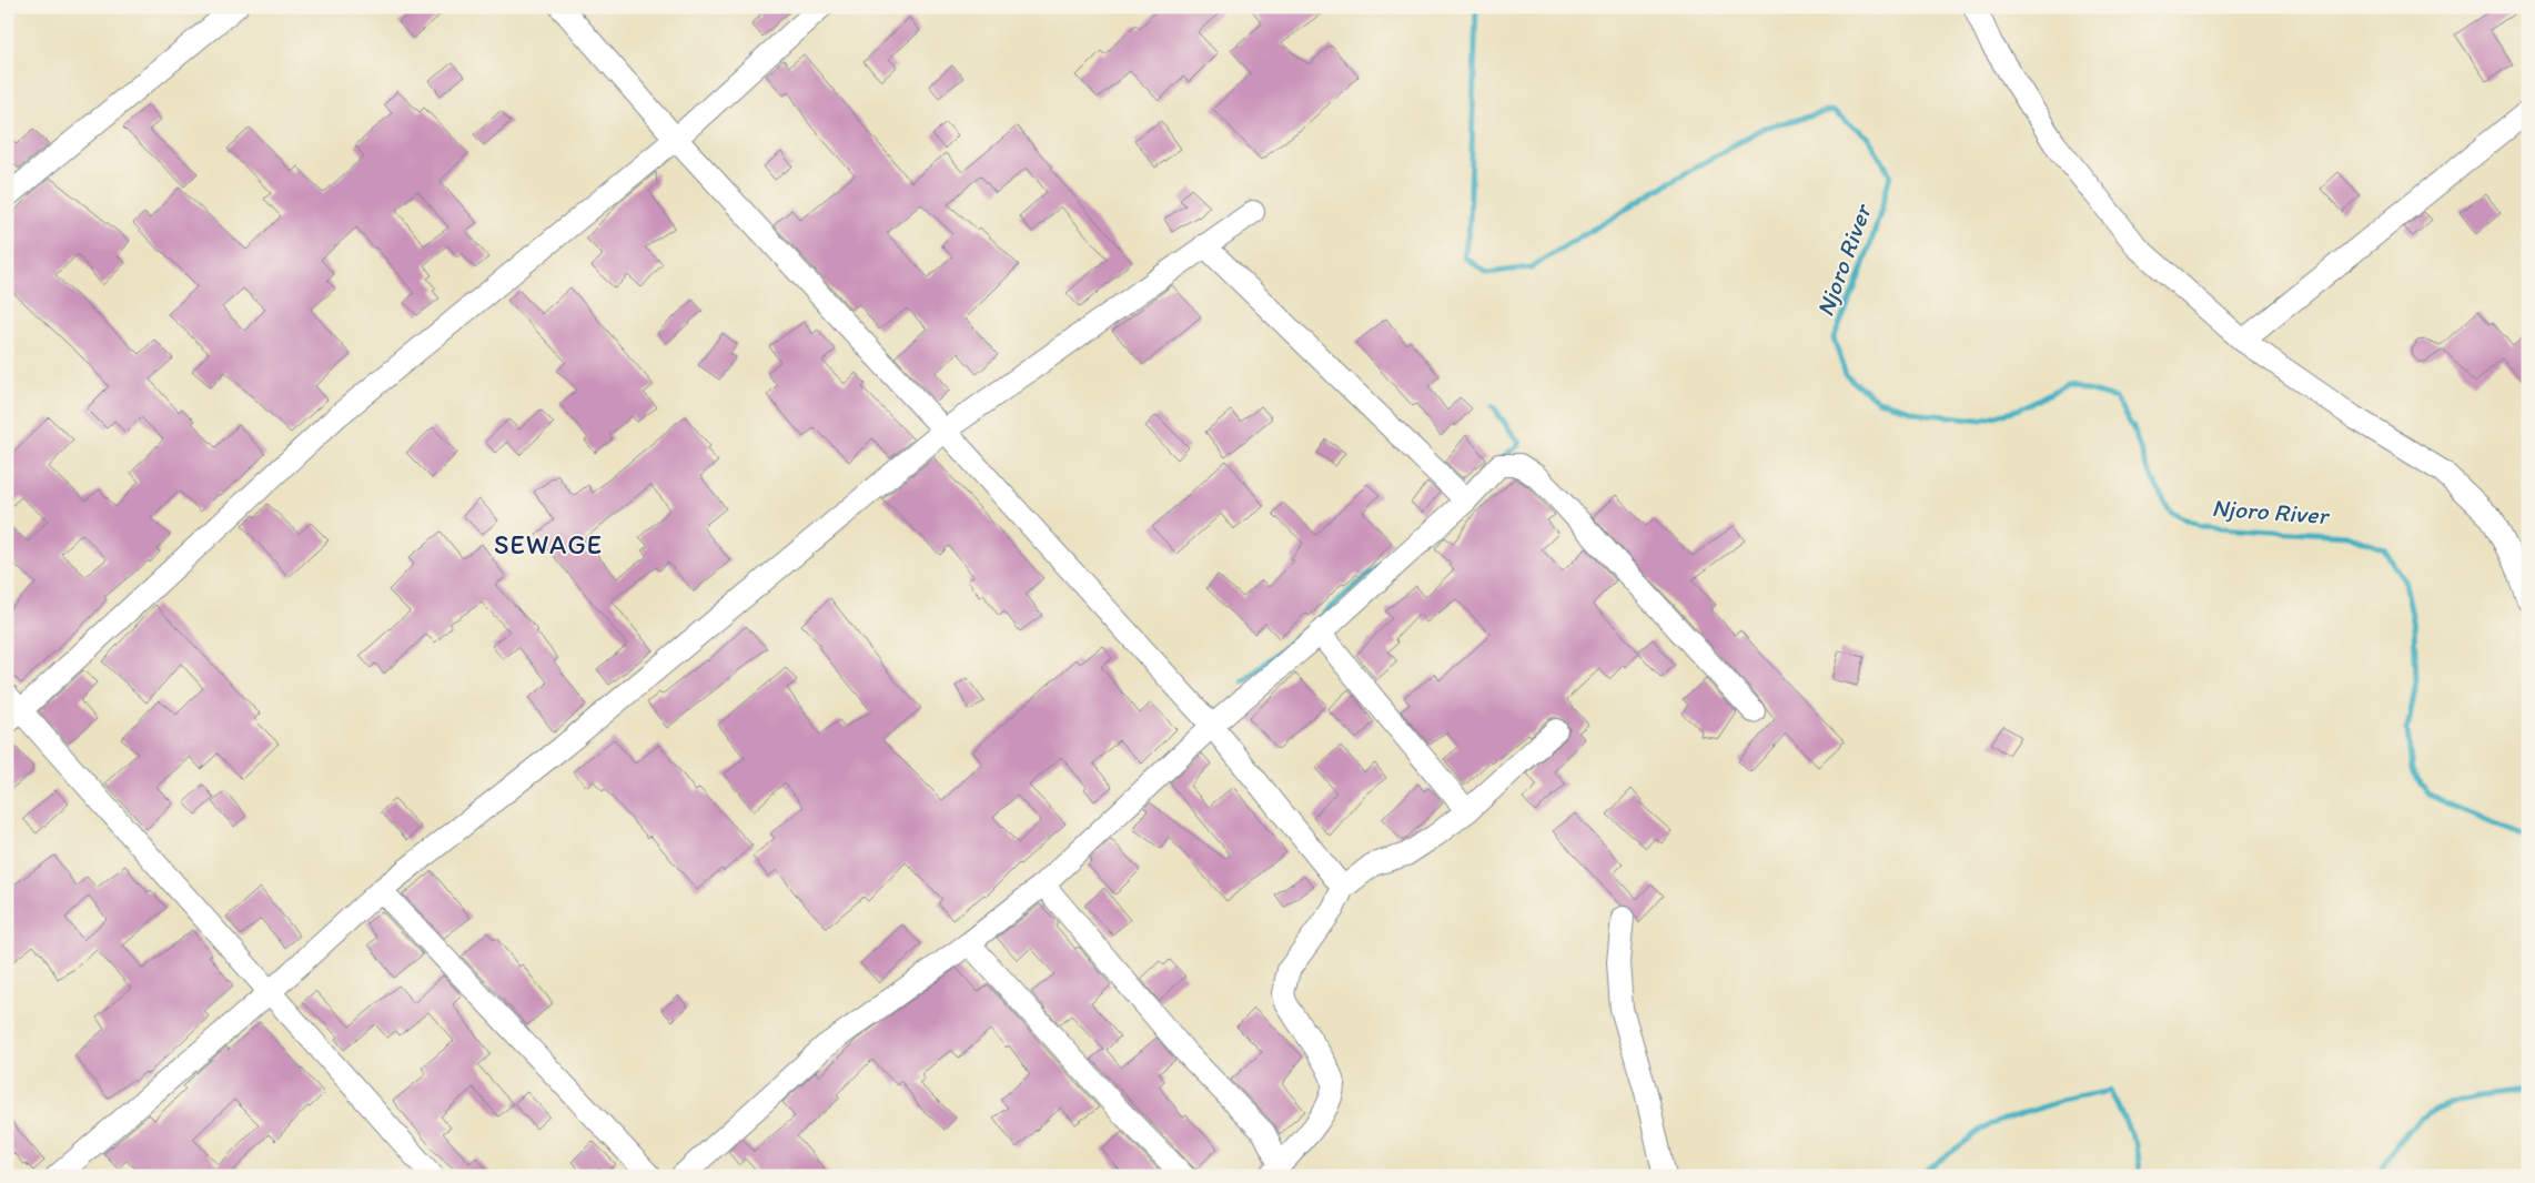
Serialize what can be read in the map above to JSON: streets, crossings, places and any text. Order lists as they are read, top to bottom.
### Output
{
  "districts": ["SEWAGE"],
  "water": ["Njoro River"]
}
